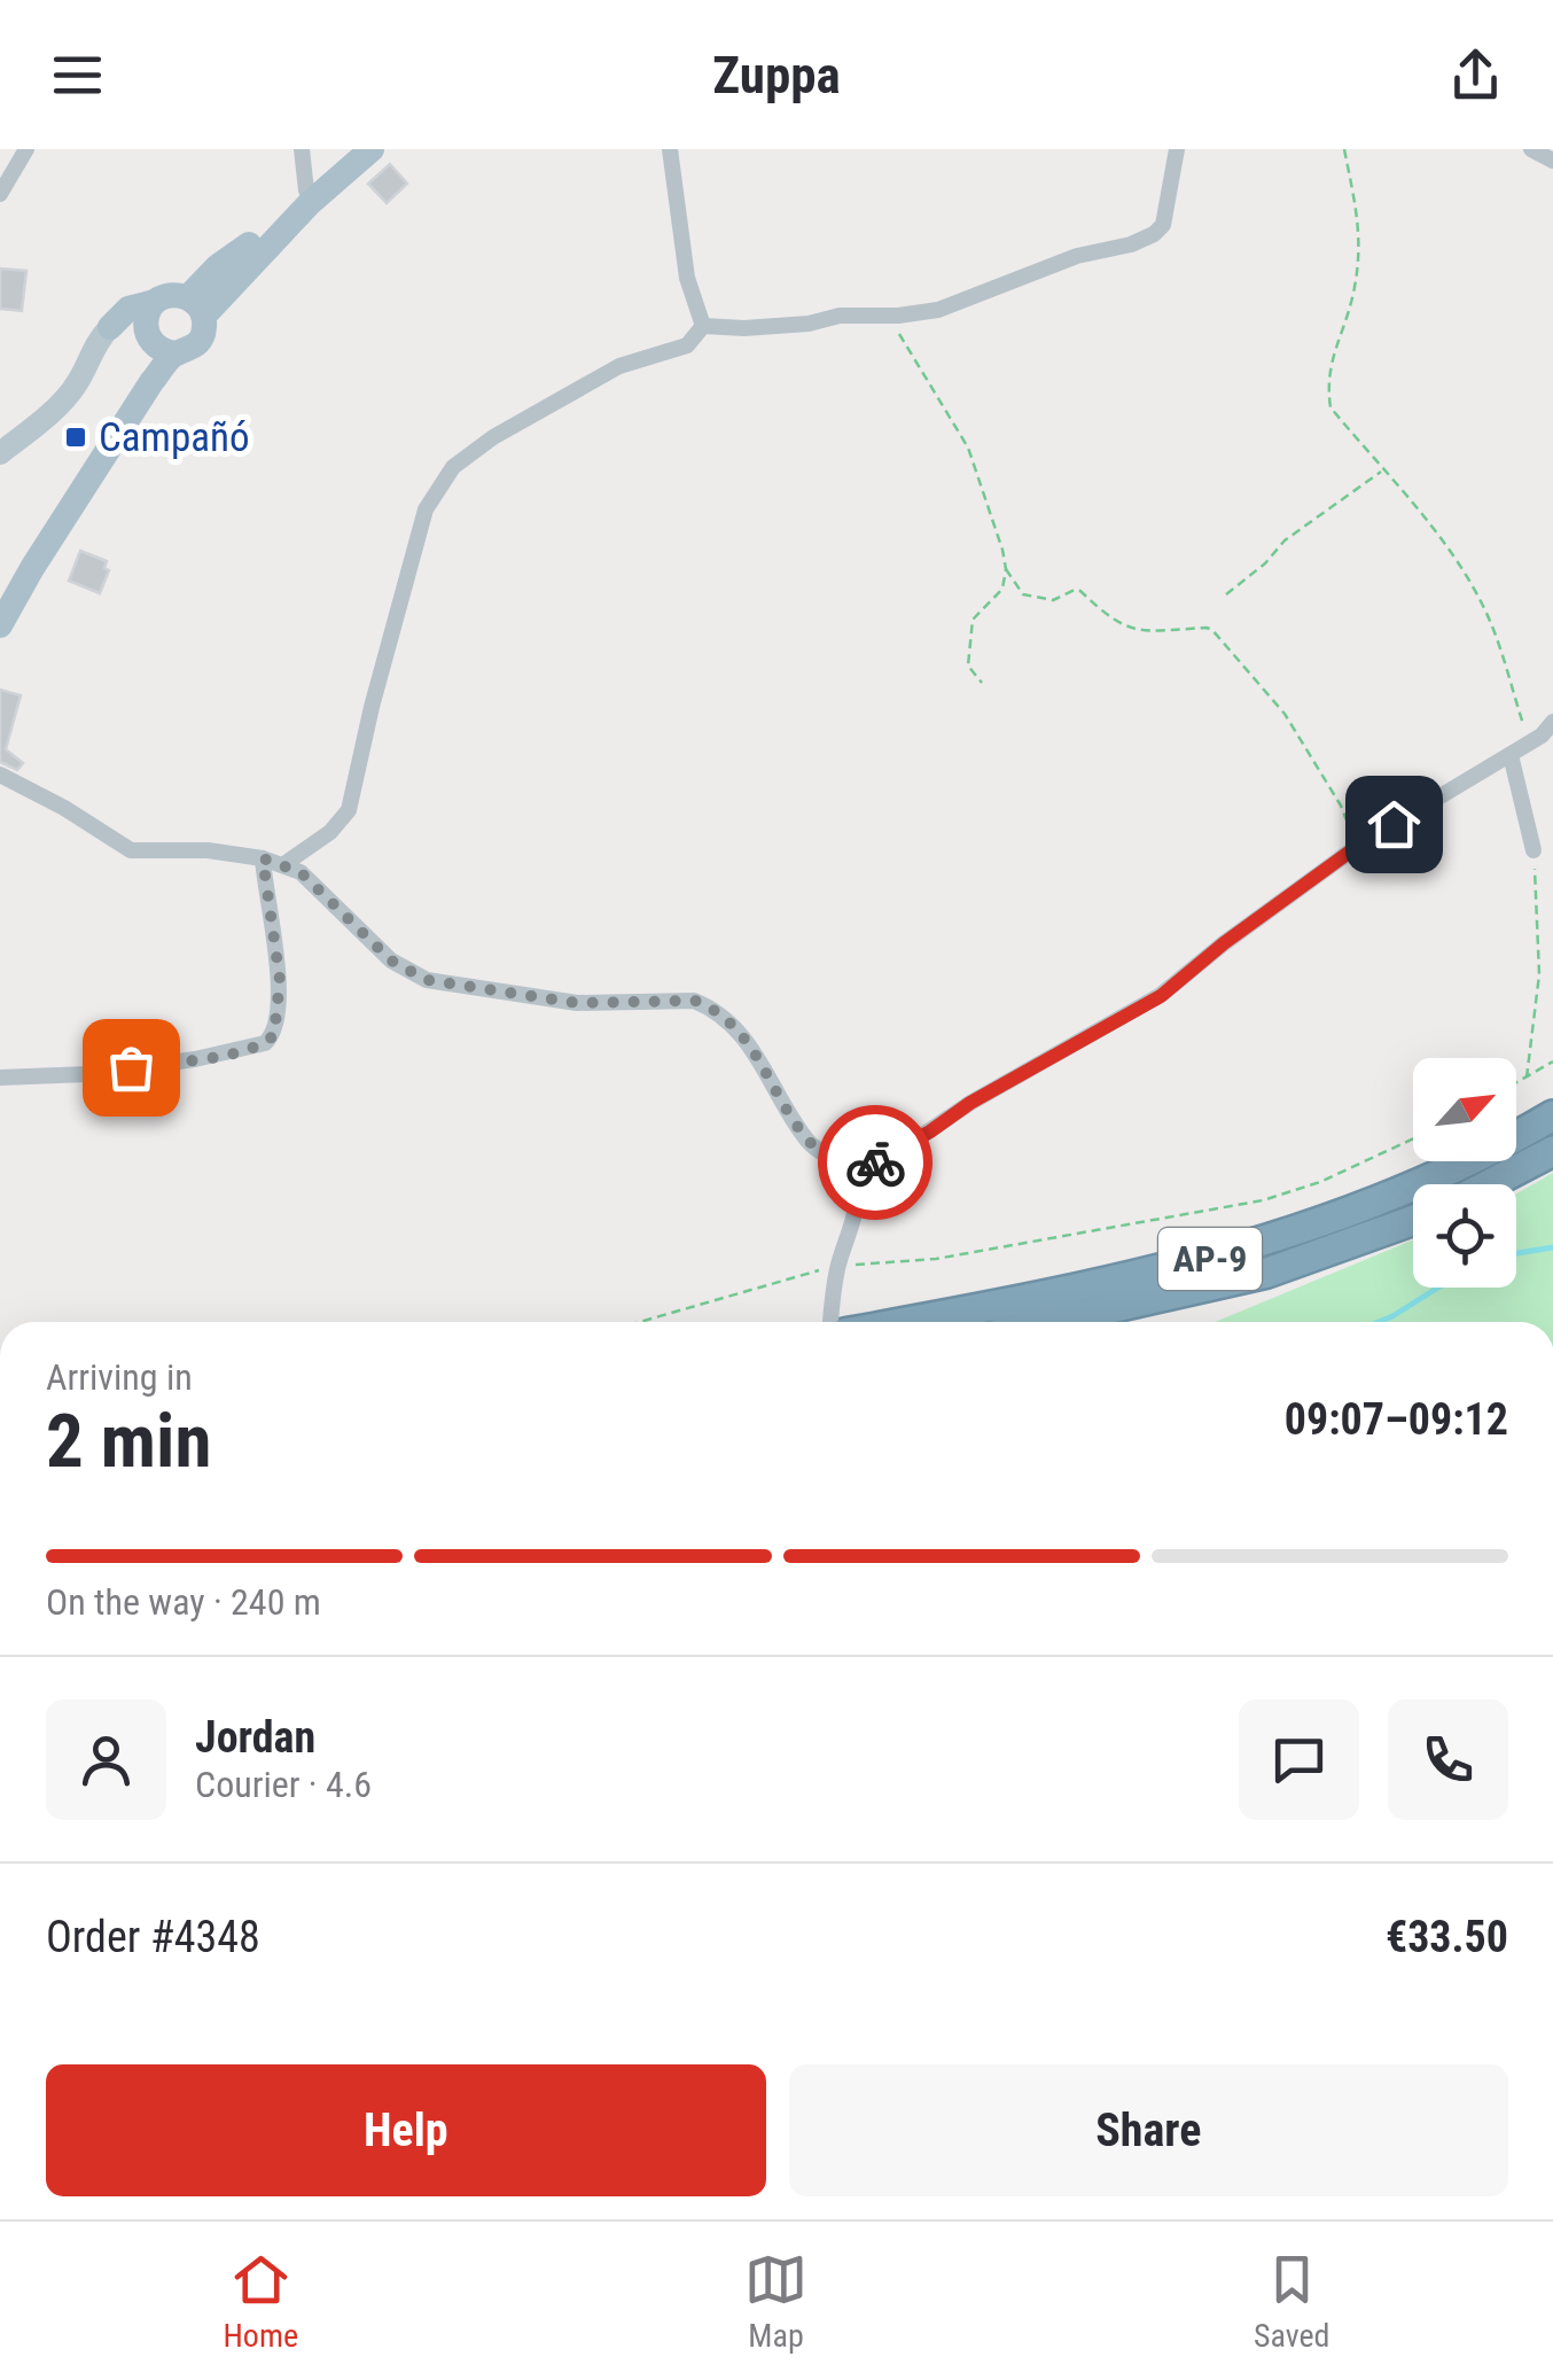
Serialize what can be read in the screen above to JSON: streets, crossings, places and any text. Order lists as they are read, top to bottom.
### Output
{
  "streets": {
    "highway": ["AP-9"]
  },
  "places": {
    "transit": ["Campañó"]
  },
  "north": "top right",
  "page": {
    "header": "Zuppa",
    "heading": ["2 min", "Arriving in", "09:07–09:12"],
    "panel": [
      "Jordan",
      "Courier · 4.6",
      "Order #4348",
      "€33.50"
    ],
    "bar": "On the way · 240 m",
    "buttons": ["Help", "Share"],
    "tabs": ["Home", "Map", "Saved"]
  }
}
